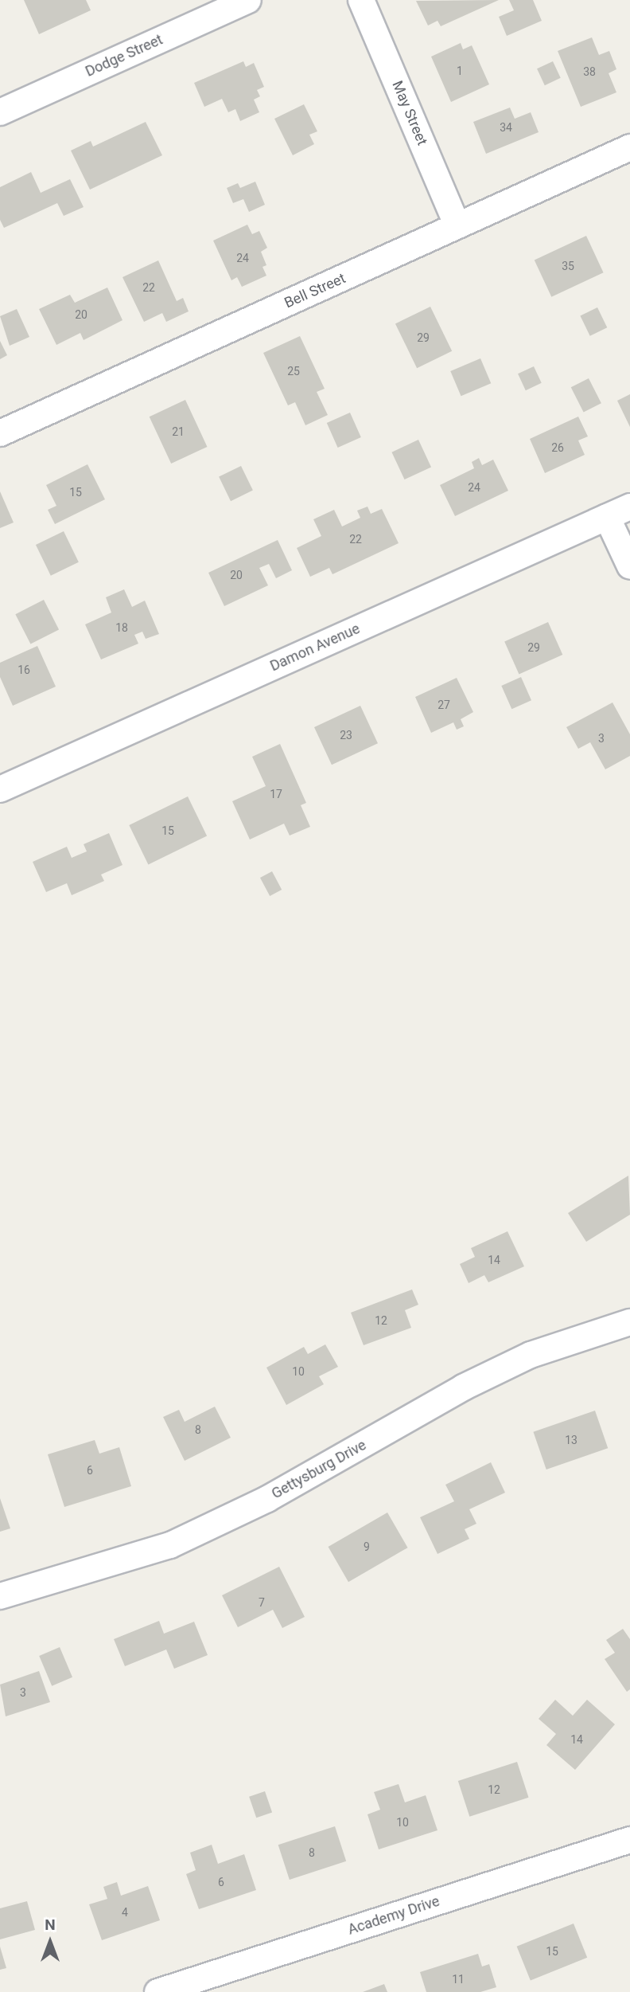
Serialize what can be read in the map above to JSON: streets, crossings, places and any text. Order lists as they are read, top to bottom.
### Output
{
  "streets": {
    "street": [
      "Dodge Street",
      "May Street",
      "Bell Street",
      "Damon Avenue",
      "Gettysburg Drive",
      "Academy Drive"
    ]
  },
  "crossings": [
    ["May Street", "Bell Street"]
  ],
  "house_numbers": [
    "1",
    "38",
    "34",
    "24",
    "35",
    "22",
    "20",
    "29",
    "25",
    "21",
    "26",
    "24",
    "15",
    "22",
    "20",
    "18",
    "29",
    "16",
    "27",
    "23",
    "3",
    "17",
    "15",
    "14",
    "12",
    "10",
    "8",
    "13",
    "6",
    "9",
    "7",
    "3",
    "14",
    "12",
    "10",
    "8",
    "6",
    "4",
    "15",
    "11"
  ],
  "north": "top"
}
